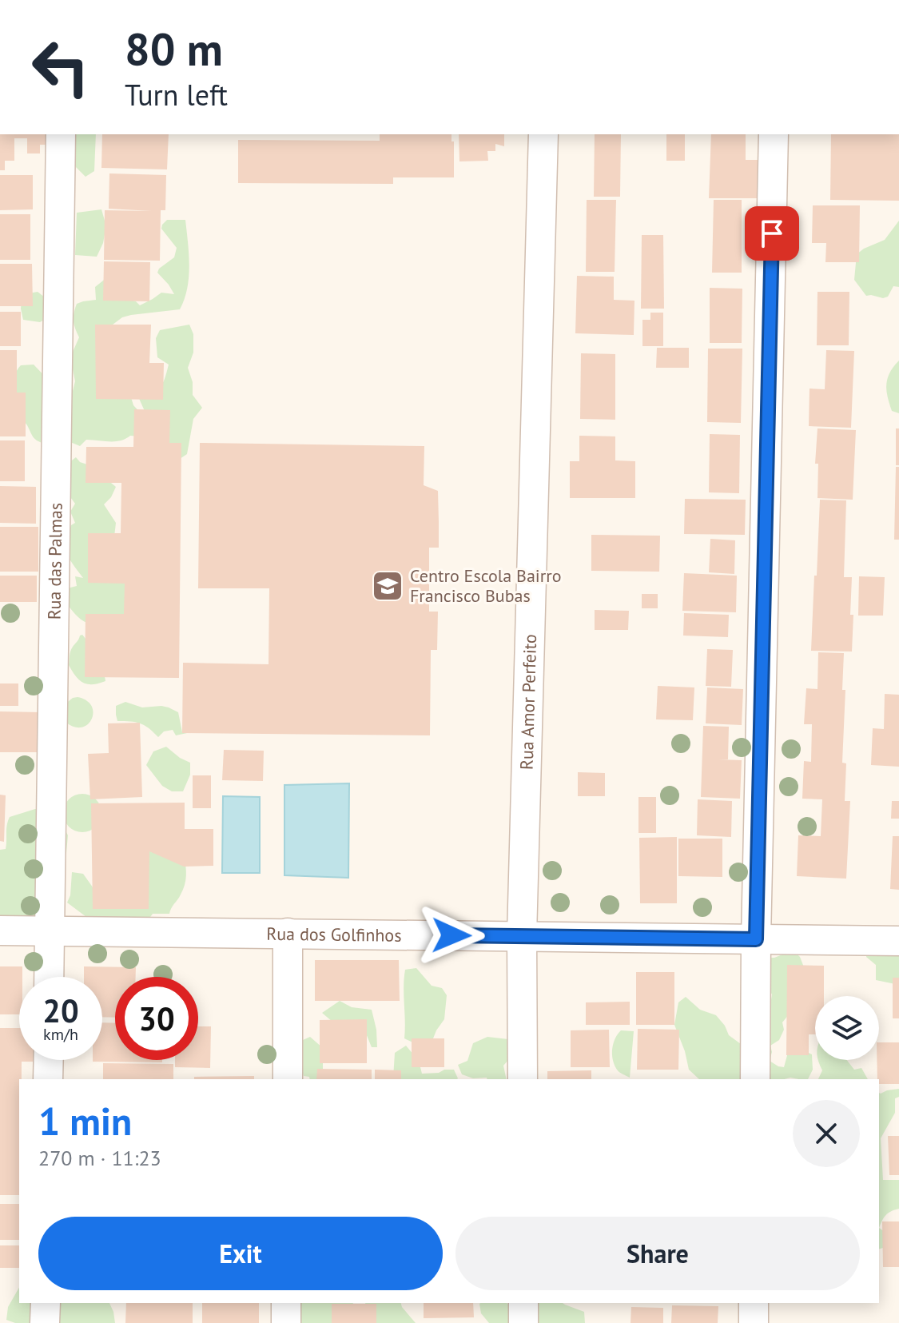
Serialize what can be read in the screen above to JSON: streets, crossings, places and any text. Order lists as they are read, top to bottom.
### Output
{
  "streets": {
    "street": ["Rua das Palmas", "Rua Amor Perfeito", "Rua dos Golfinhos"]
  },
  "crossings": [
    ["Rua das Palmas", "Rua dos Golfinhos"],
    ["Rua Amor Perfeito", "Rua dos Golfinhos"]
  ],
  "places": {
    "school or university": ["Centro Escola Bairro Francisco Bubas"]
  },
  "page": {
    "turn": ["80 m", "Turn left"],
    "speed": "20 km/h",
    "limit": "30",
    "heading": ["1 min", "270 m · 11:23"],
    "buttons": ["Exit", "Share"]
  }
}
